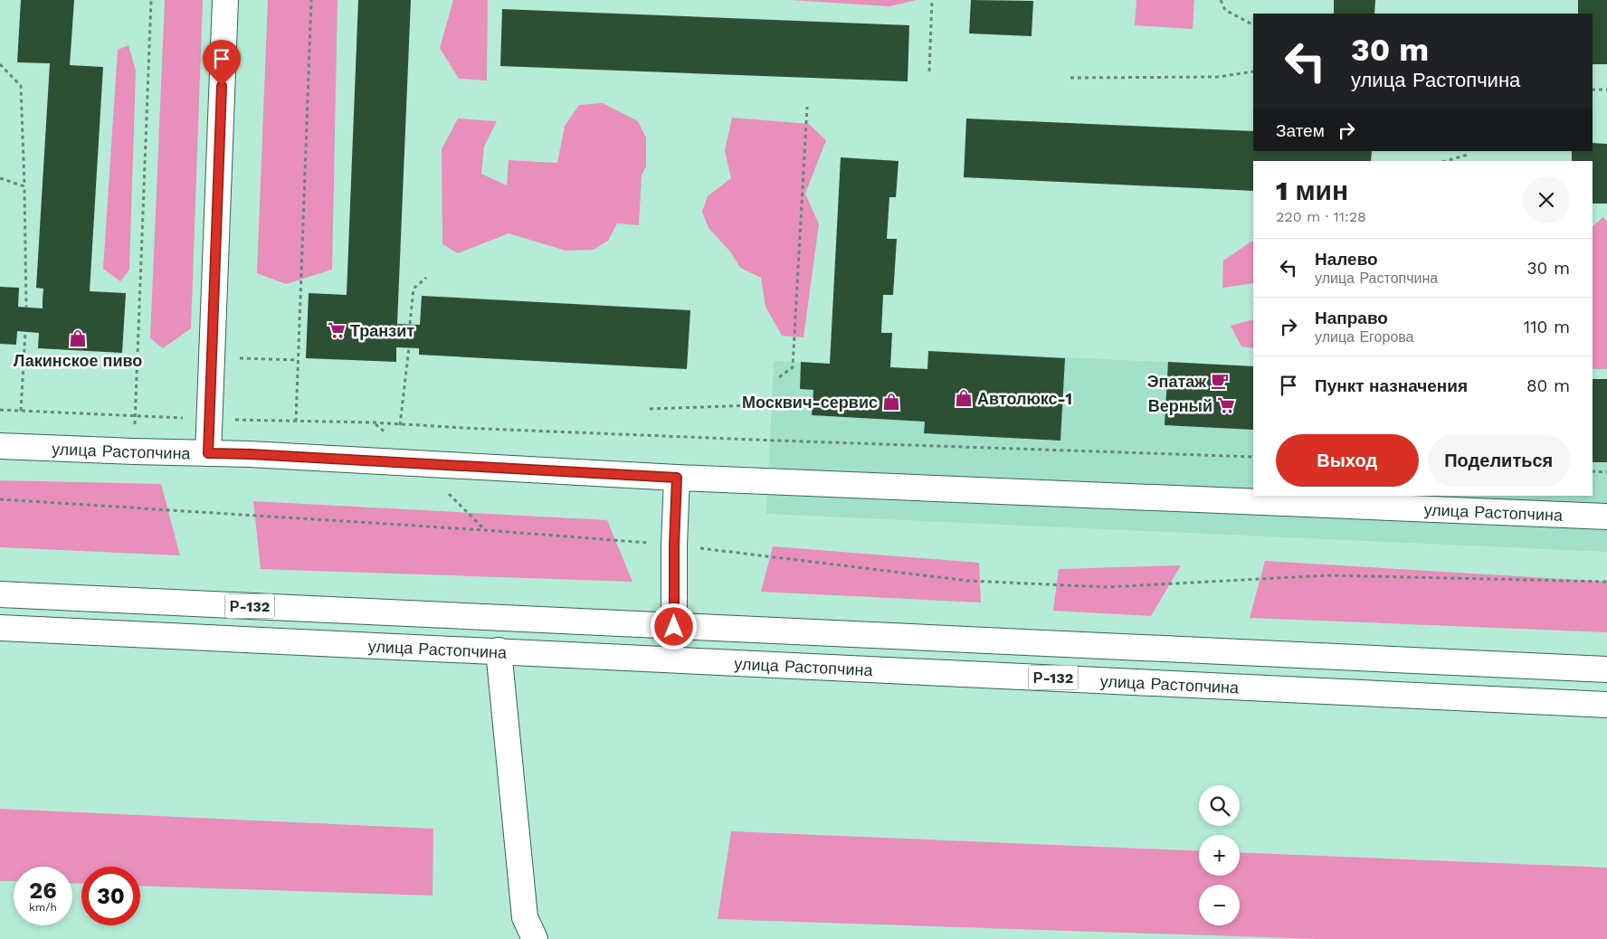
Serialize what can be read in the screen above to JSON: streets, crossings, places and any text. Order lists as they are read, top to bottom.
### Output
{
  "streets": {
    "main road": ["улица Растопчина", "Р-132"]
  },
  "places": {
    "supermarket": ["Транзит", "Верный"],
    "shop": ["Лакинское пиво", "Автолюкс-1", "Москвич-сервис"],
    "cafe": ["Эпатаж"]
  },
  "page": {
    "turn": ["30 m", "улица Растопчина"],
    "then": "Затем",
    "heading": ["1 мин", "220 m · 11:28"],
    "list": [
      {
        "name": "Налево",
        "note": "улица Растопчина",
        "value": "30 m"
      },
      {
        "name": "Направо",
        "note": "улица Егорова",
        "value": "110 m"
      },
      {
        "name": "Пункт назначения",
        "value": "80 m"
      }
    ],
    "buttons": ["Выход", "Поделиться"],
    "map_buttons": ["+", "−"],
    "speed": "26 km/h",
    "limit": "30"
  }
}
